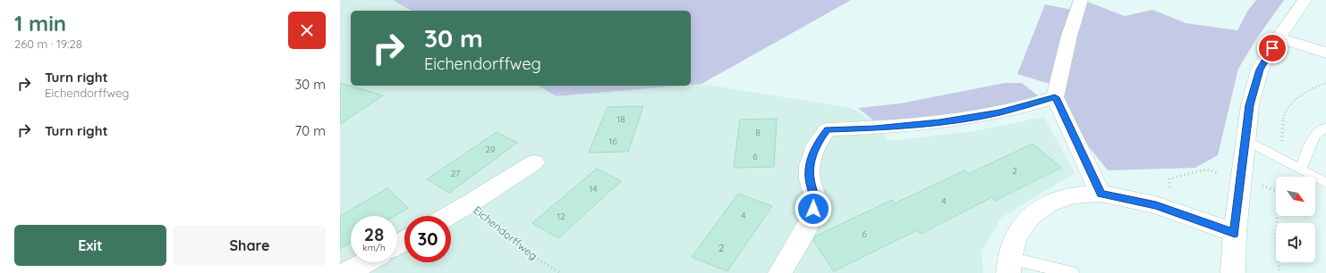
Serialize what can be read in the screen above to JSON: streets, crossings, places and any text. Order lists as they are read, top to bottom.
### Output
{
  "streets": {
    "path": ["Eichendorffweg"]
  },
  "house_numbers": [
    "18",
    "8",
    "16",
    "29",
    "6",
    "2",
    "27",
    "14",
    "4",
    "4",
    "12",
    "6",
    "2"
  ],
  "north": "bottom right",
  "page": {
    "heading": ["1 min", "260 m · 19:28"],
    "turn": ["30 m", "Eichendorffweg"],
    "list": [
      {
        "name": "Turn right",
        "note": "Eichendorffweg",
        "value": "30 m"
      },
      {
        "name": "Turn right",
        "value": "70 m"
      }
    ],
    "speed": "28 km/h",
    "limit": "30",
    "buttons": ["Exit", "Share"]
  }
}
